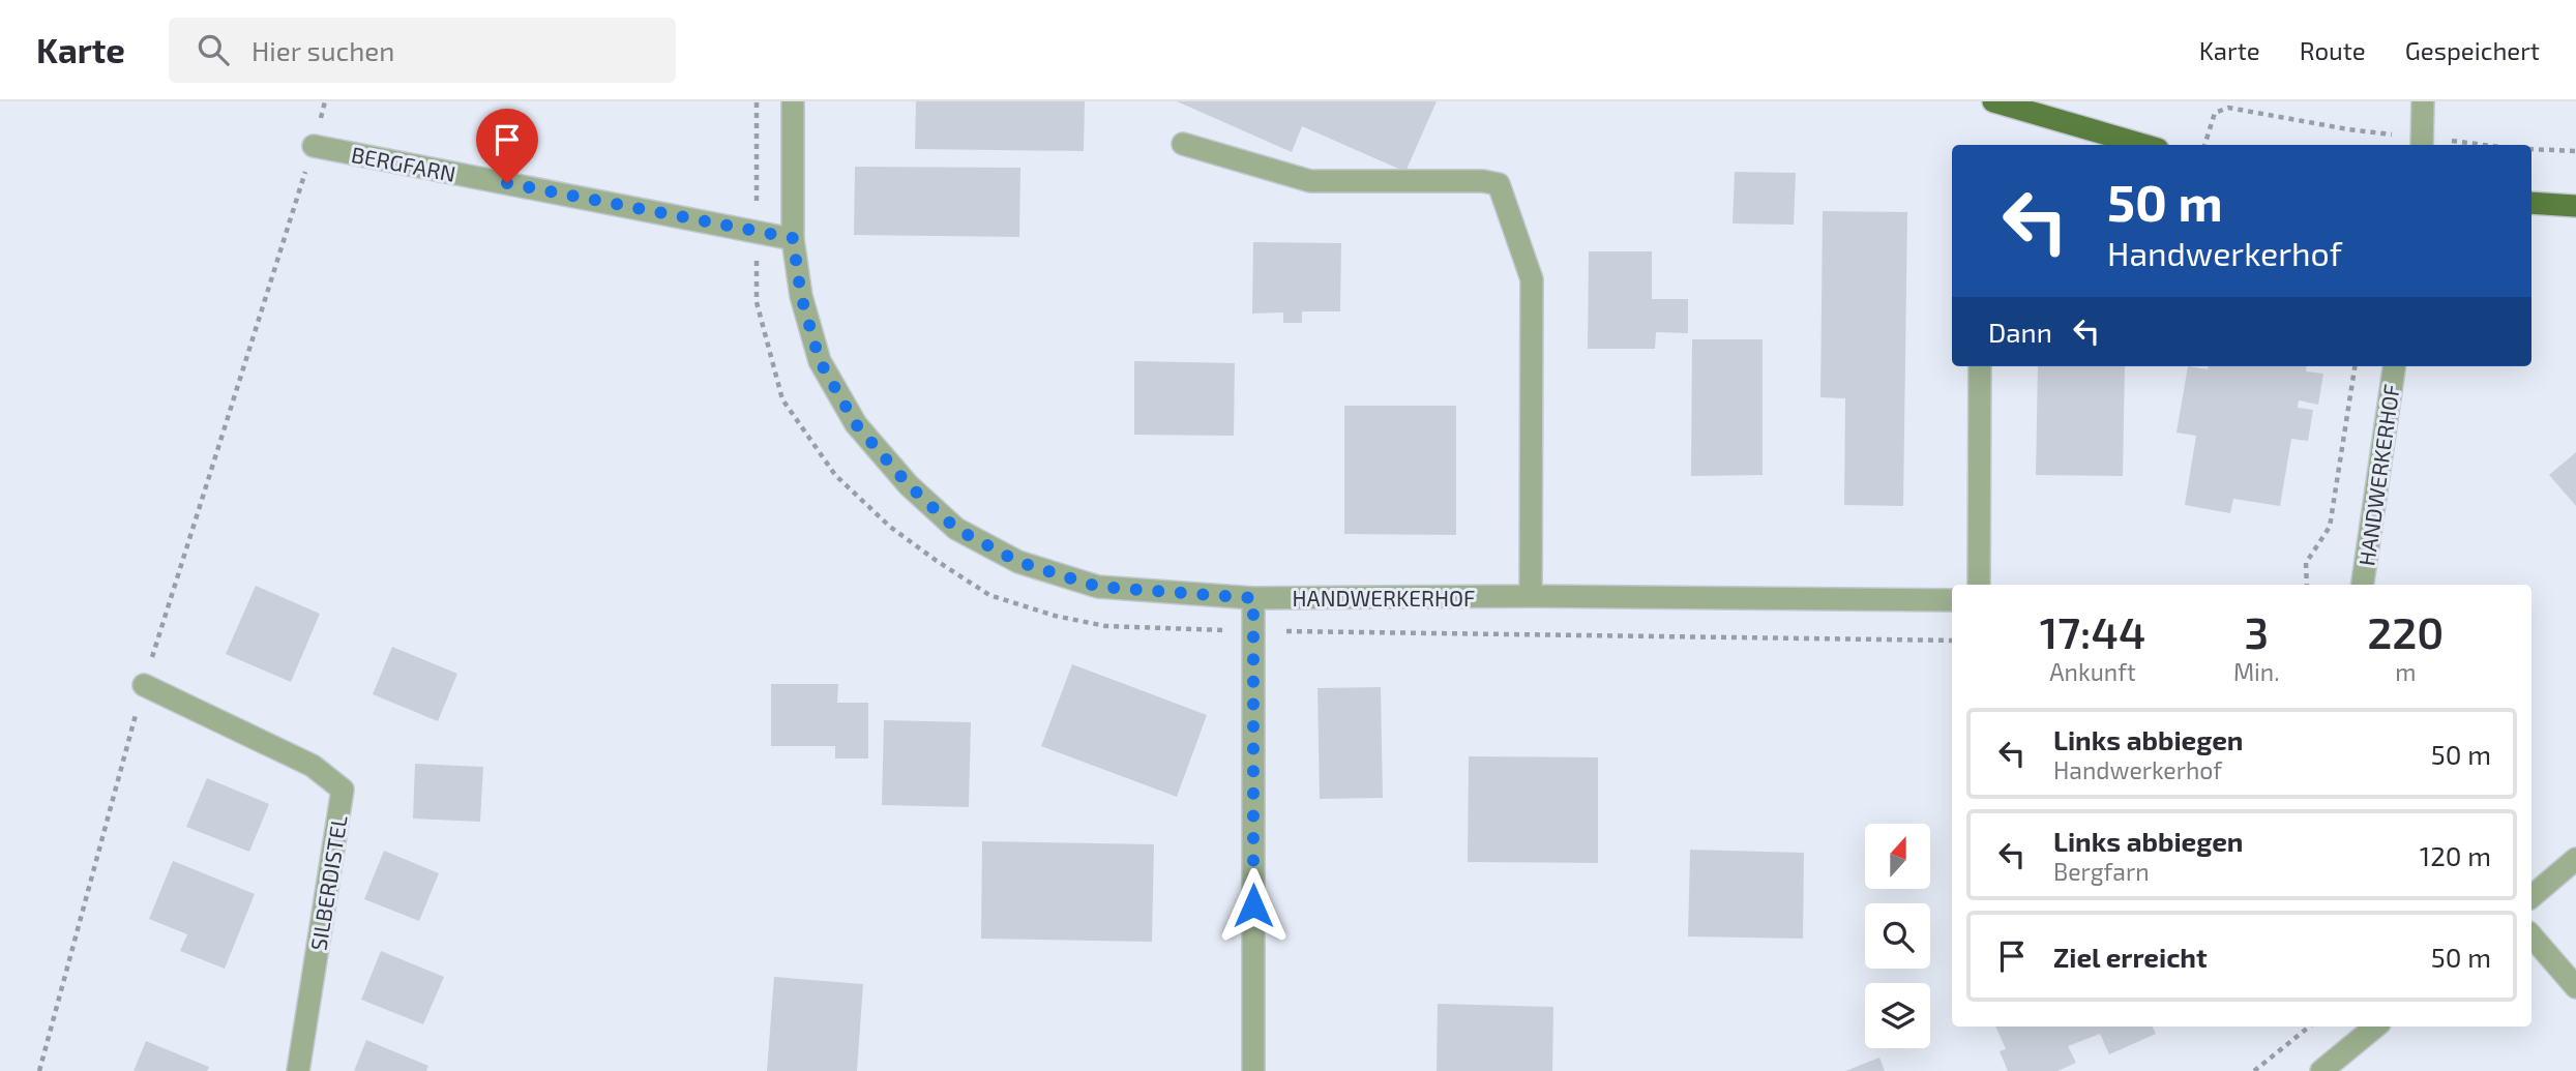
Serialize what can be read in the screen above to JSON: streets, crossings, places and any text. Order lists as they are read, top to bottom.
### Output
{
  "streets": {
    "street": ["BERGFARN", "HANDWERKERHOF", "SILBERDISTEL"]
  },
  "crossings": [
    ["BERGFARN", "HANDWERKERHOF"]
  ],
  "north": "top",
  "page": {
    "header": "Karte",
    "search": "Hier suchen",
    "nav": ["Karte", "Route", "Gespeichert"],
    "turn": ["50 m", "Handwerkerhof"],
    "then": "Dann",
    "eta": [
      "17:44",
      "Ankunft",
      "3",
      "Min.",
      "220",
      "m"
    ],
    "list": [
      {
        "name": "Links abbiegen",
        "note": "Handwerkerhof",
        "value": "50 m"
      },
      {
        "name": "Links abbiegen",
        "note": "Bergfarn",
        "value": "120 m"
      },
      {
        "name": "Ziel erreicht",
        "value": "50 m"
      }
    ]
  }
}
